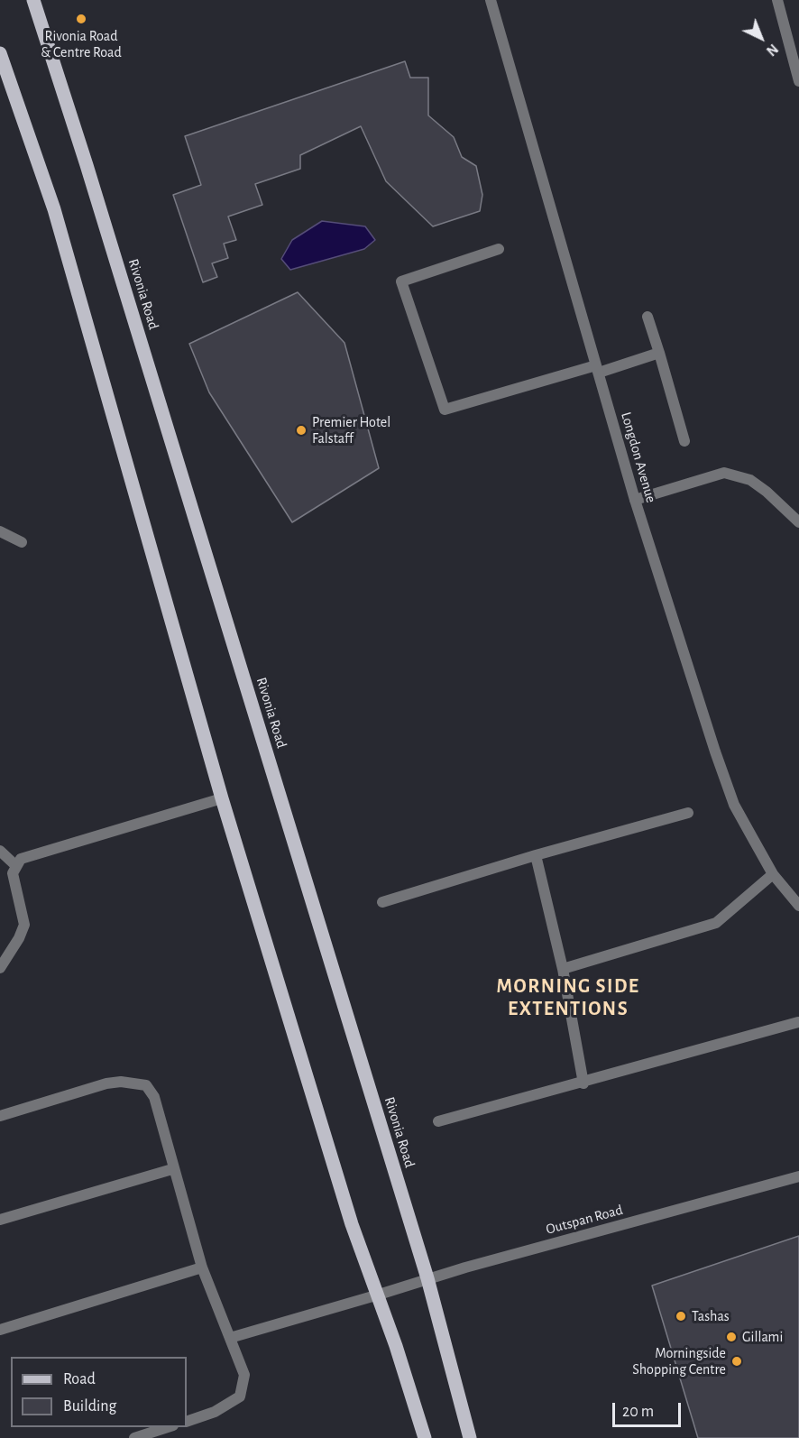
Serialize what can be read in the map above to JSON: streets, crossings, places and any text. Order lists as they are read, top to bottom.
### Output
{
  "streets": {
    "main road": ["Rivonia Road"],
    "street": ["Longdon Avenue", "Outspan Road"]
  },
  "crossings": [
    ["Rivonia Road", "Outspan Road"]
  ],
  "districts": ["MORNING SIDE EXTENTIONS"],
  "places": [
    "Rivonia Road & Centre Road",
    "Premier Hotel Falstaff",
    "Tashas",
    "Gillami",
    "Morningside Shopping Centre"
  ],
  "legend": ["Road", "Building"],
  "scale_bar": "20 m",
  "north": "bottom right"
}
